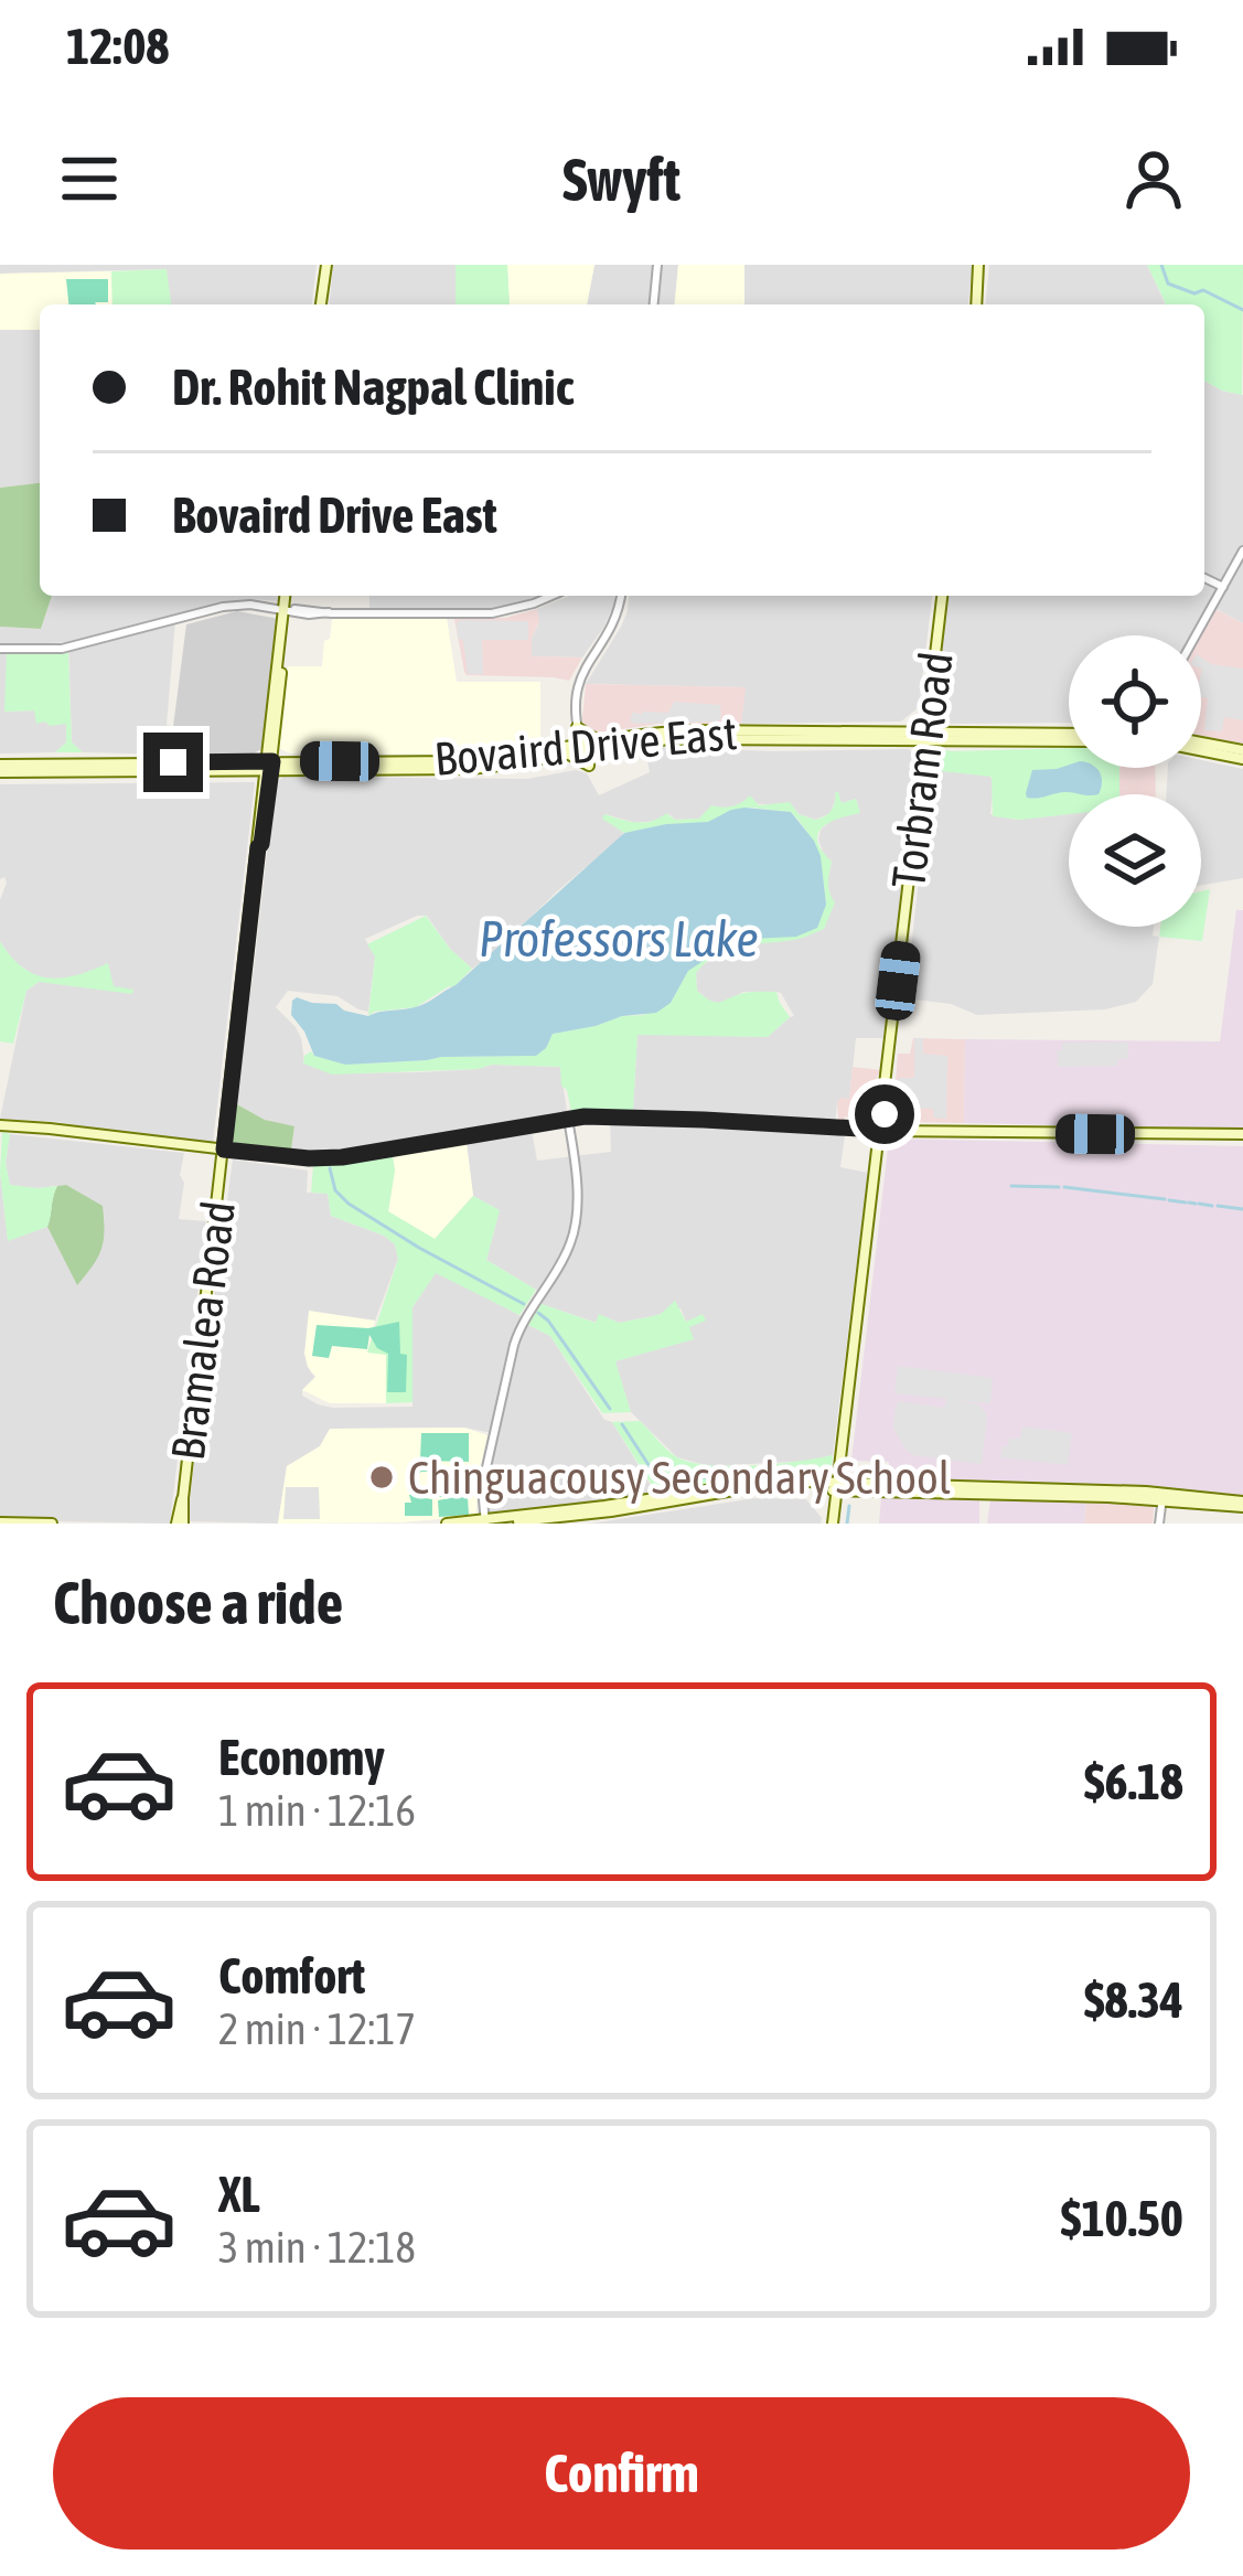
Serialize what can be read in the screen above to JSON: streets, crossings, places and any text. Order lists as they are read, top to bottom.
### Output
{
  "streets": {
    "main road": ["Bovaird Drive East", "Torbram Road", "Bramalea Road"]
  },
  "crossings": [
    ["Bovaird Drive East", "Torbram Road"],
    ["Bovaird Drive East", "Bramalea Road"]
  ],
  "water": ["Professors Lake"],
  "places": ["Chinguacousy Secondary School"],
  "page": {
    "status": "12:08",
    "header": "Swyft",
    "banner": ["Dr. Rohit Nagpal Clinic", "Bovaird Drive East"],
    "heading": "Choose a ride",
    "list": [
      {
        "name": "Economy",
        "note": "1 min · 12:16",
        "value": "$6.18"
      },
      {
        "name": "Comfort",
        "note": "2 min · 12:17",
        "value": "$8.34"
      },
      {
        "name": "XL",
        "note": "3 min · 12:18",
        "value": "$10.50"
      }
    ],
    "buttons": "Confirm"
  }
}
